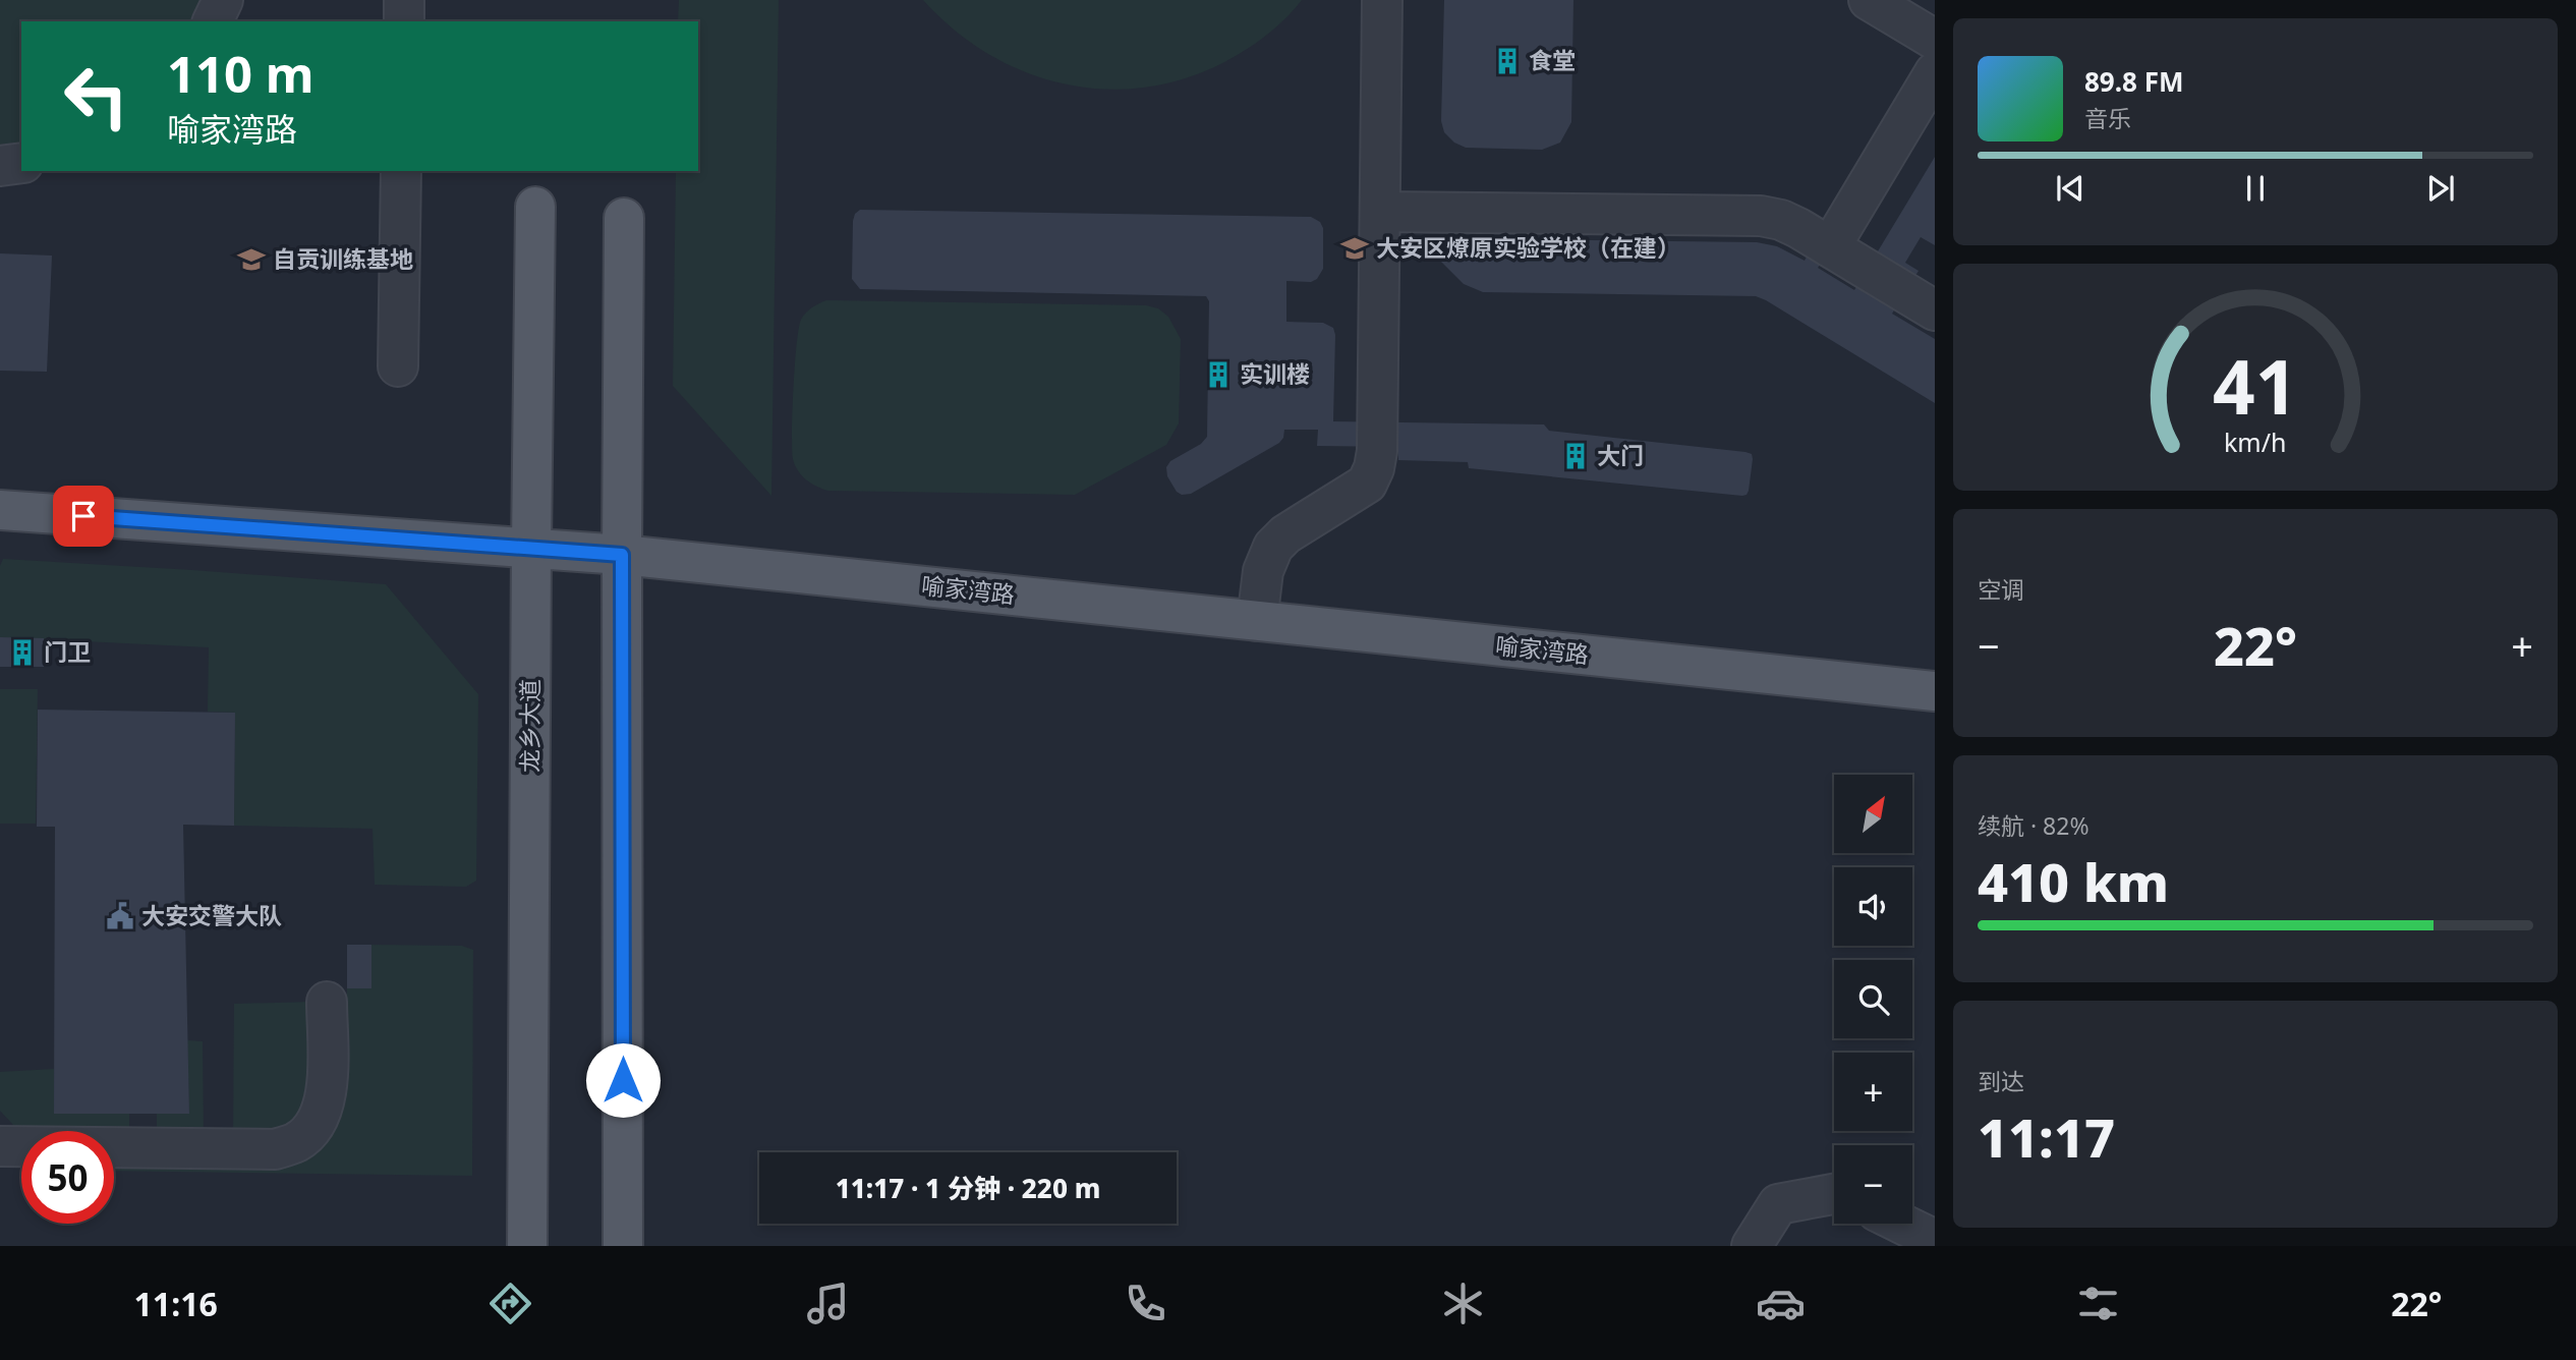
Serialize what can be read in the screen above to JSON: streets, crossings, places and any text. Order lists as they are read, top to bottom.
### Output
{
  "streets": {
    "main road": ["喻家湾路", "龙乡大道"]
  },
  "crossings": [
    ["喻家湾路", "龙乡大道"]
  ],
  "places": {
    "building": [
      "食堂",
      "实训楼",
      "大门",
      "门卫"
    ],
    "school or university": ["大安区燎原实验学校（在建）", "自贡训练基地"],
    "public building": ["大安交警大队"]
  },
  "north": "top right",
  "page": {
    "turn": ["110 m", "喻家湾路"],
    "song": ["89.8 FM", "音乐"],
    "tile": [
      "空调",
      ["续航 · 82%", "410 km"],
      ["到达", "11:17"]
    ],
    "heat": ["−", "22°", "+"],
    "map_buttons": ["+", "−"],
    "limit": "50",
    "trip": "11:17 · 1 分钟 · 220 m",
    "tabs": ["11:16", "22°"],
    "gauge": ["41", "km/h"]
  }
}
